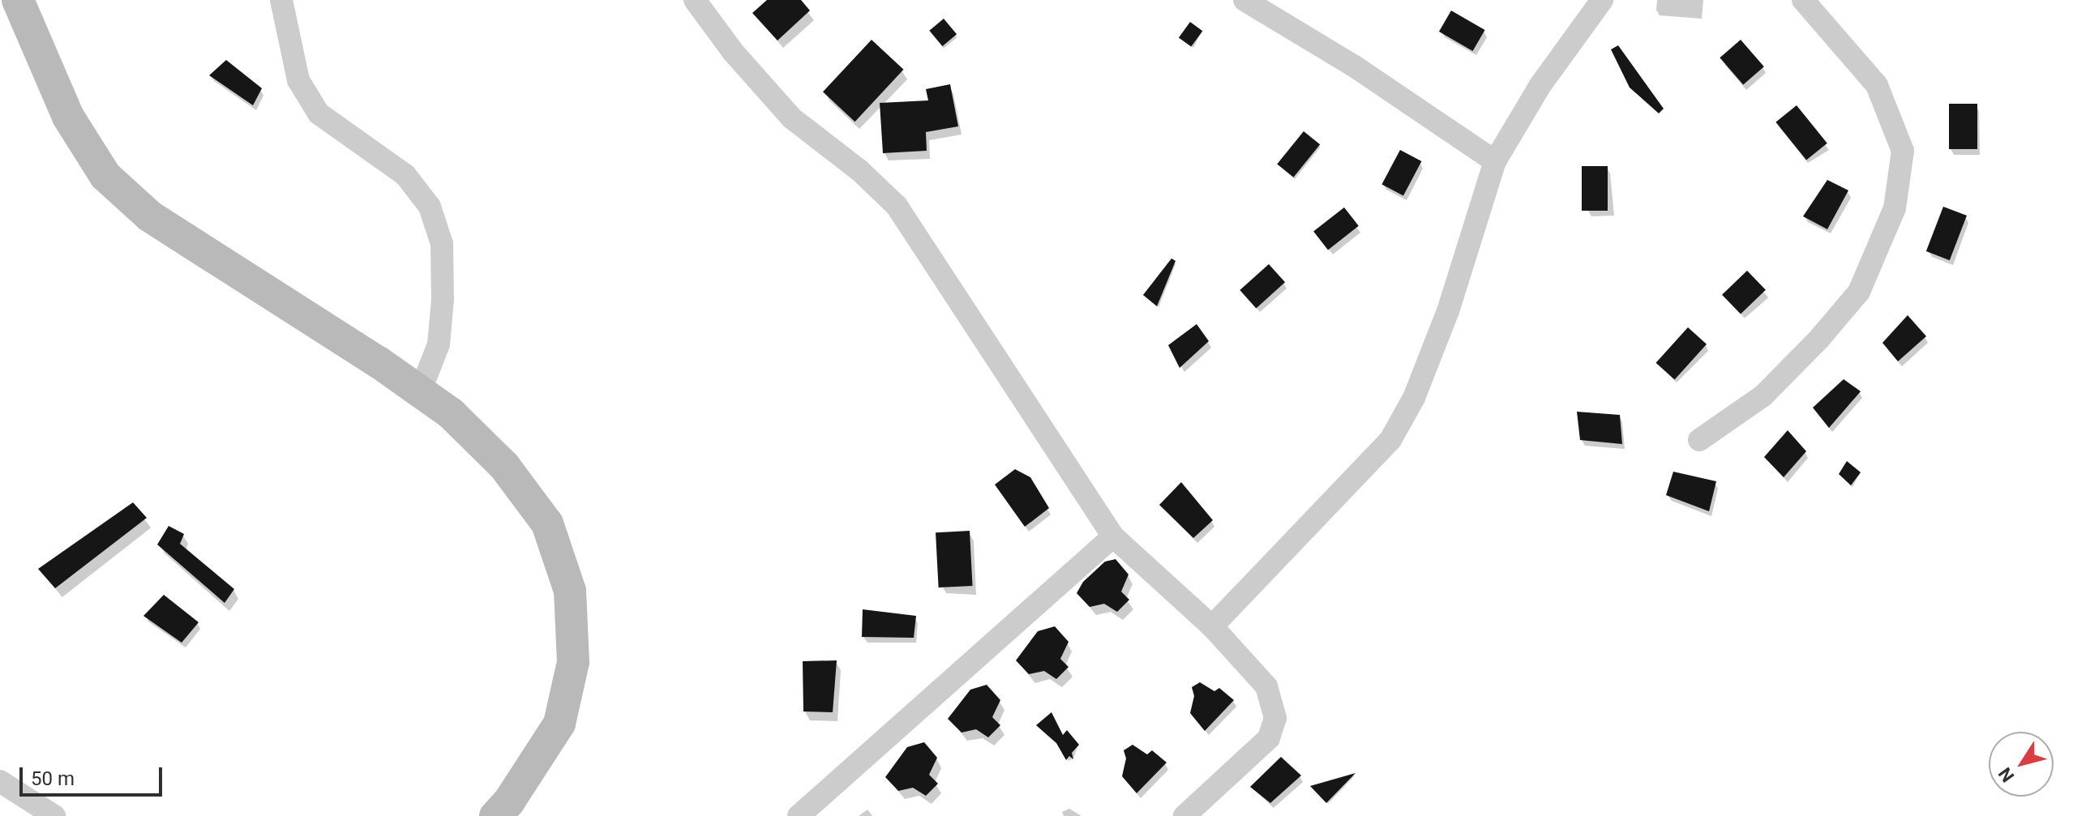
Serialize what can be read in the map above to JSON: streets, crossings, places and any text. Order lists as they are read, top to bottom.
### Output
{
  "scale_bar": "50 m",
  "north": "bottom left"
}
